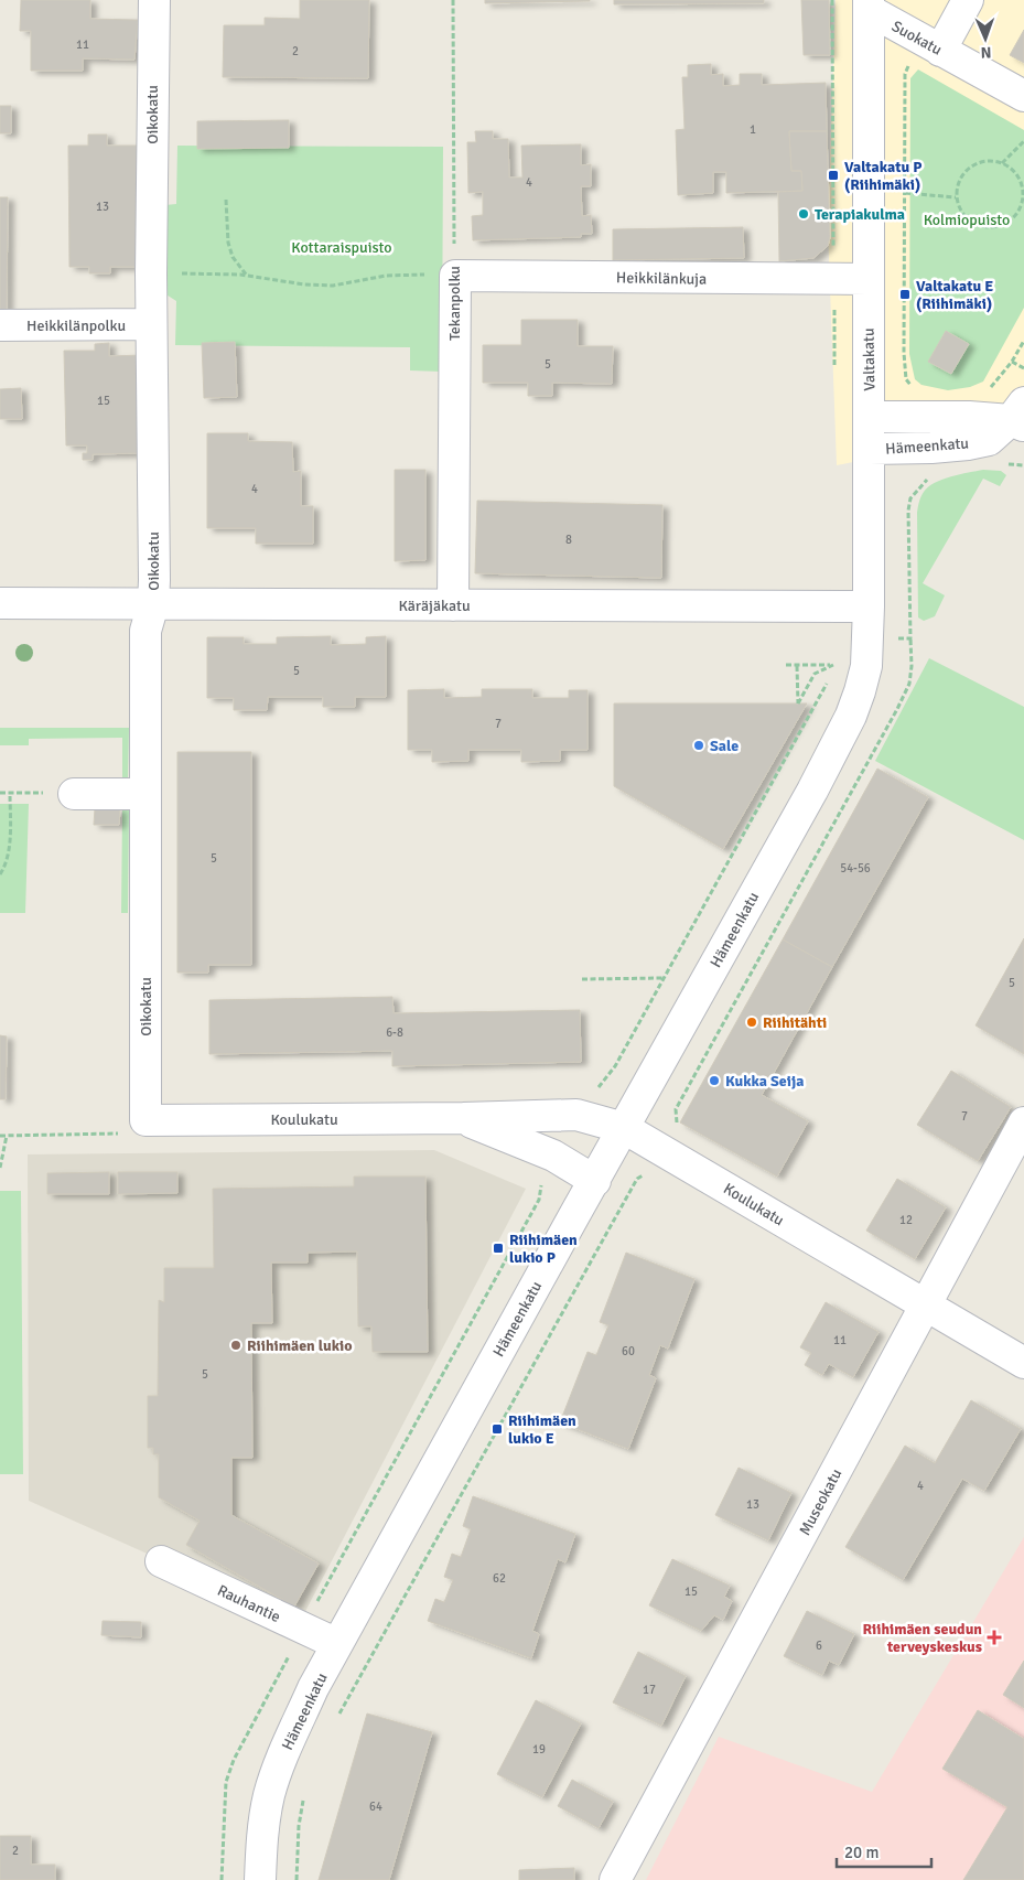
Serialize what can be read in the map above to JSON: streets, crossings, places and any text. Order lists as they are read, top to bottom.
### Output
{
  "streets": {
    "street": [
      "Suokatu",
      "Oikokatu",
      "Heikkilänkuja",
      "Tekanpolku",
      "Heikkilänpolku",
      "Valtakatu",
      "Hämeenkatu",
      "Käräjäkatu",
      "Koulukatu",
      "Museokatu",
      "Rauhantie"
    ]
  },
  "crossings": [
    ["Suokatu", "Valtakatu"],
    ["Oikokatu", "Heikkilänpolku"],
    ["Oikokatu", "Käräjäkatu"],
    ["Oikokatu", "Koulukatu"],
    ["Heikkilänkuja", "Tekanpolku"],
    ["Heikkilänkuja", "Valtakatu"],
    ["Tekanpolku", "Käräjäkatu"],
    ["Valtakatu", "Hämeenkatu"],
    ["Valtakatu", "Käräjäkatu"],
    ["Hämeenkatu", "Koulukatu"],
    ["Hämeenkatu", "Rauhantie"],
    ["Koulukatu", "Museokatu"]
  ],
  "parks": ["Kolmiopuisto", "Kottaraispuisto"],
  "places": {
    "transit": [
      "Valtakatu P (Riihimäki)",
      "Valtakatu E (Riihimäki)",
      "Riihimäen lukio P",
      "Riihimäen lukio E"
    ],
    "other": [
      "Terapiakulma",
      "Sale",
      "Riihitähti",
      "Kukka Seija",
      "Riihimäen lukio"
    ],
    "health": ["Riihimäen seudun terveyskeskus"]
  },
  "house_numbers": [
    "11",
    "2",
    "1",
    "4",
    "13",
    "5",
    "15",
    "4",
    "8",
    "5",
    "7",
    "5",
    "54-56",
    "5",
    "6-8",
    "7",
    "12",
    "11",
    "60",
    "5",
    "4",
    "13",
    "62",
    "15",
    "6",
    "17",
    "19",
    "64",
    "2"
  ],
  "scale_bar": "20 m",
  "north": "bottom"
}
